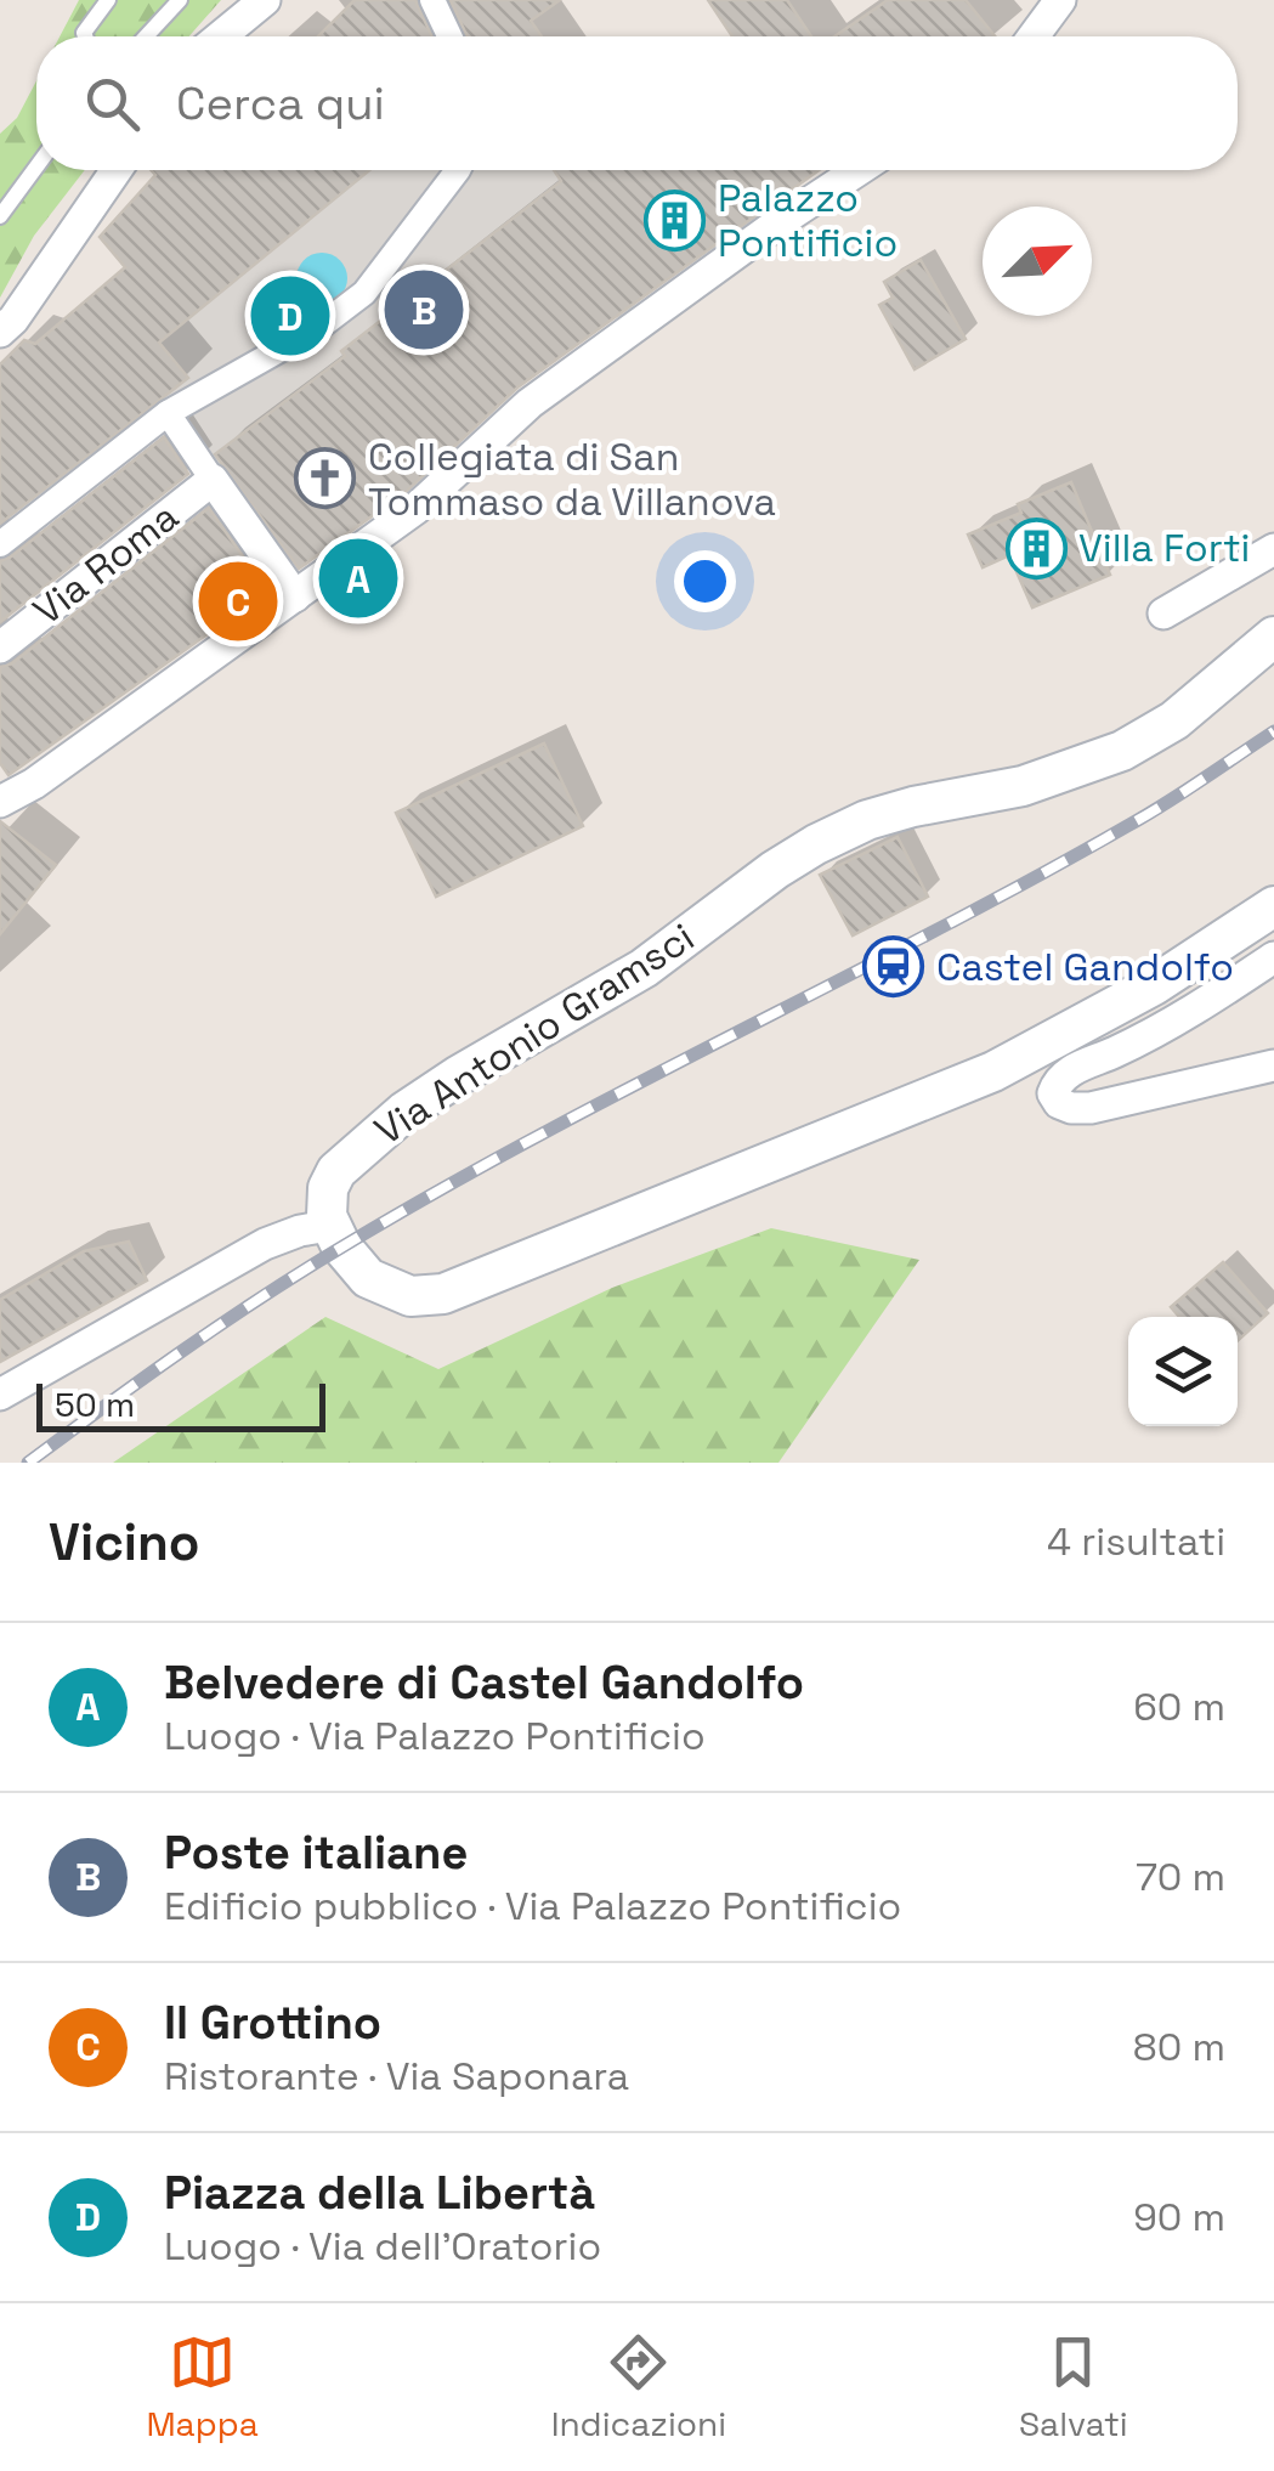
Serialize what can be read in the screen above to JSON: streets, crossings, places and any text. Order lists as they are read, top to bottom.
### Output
{
  "streets": {
    "street": ["Via Roma", "Via Antonio Gramsci"]
  },
  "places": {
    "building": ["Palazzo Pontificio", "Villa Forti"],
    "church": ["Collegiata di San Tommaso da Villanova"],
    "station": ["Castel Gandolfo"]
  },
  "scale_bar": "50 m",
  "north": "top right",
  "page": {
    "search": "Cerca qui",
    "pins": [
      "B",
      "D",
      "A",
      "C"
    ],
    "scale": "50 m",
    "heading": ["Vicino", "4 risultati"],
    "list": [
      {
        "mark": "A",
        "name": "Belvedere di Castel Gandolfo",
        "note": "Luogo · Via Palazzo Pontificio",
        "value": "60 m"
      },
      {
        "mark": "B",
        "name": "Poste italiane",
        "note": "Edificio pubblico · Via Palazzo Pontificio",
        "value": "70 m"
      },
      {
        "mark": "C",
        "name": "Il Grottino",
        "note": "Ristorante · Via Saponara",
        "value": "80 m"
      },
      {
        "mark": "D",
        "name": "Piazza della Libertà",
        "note": "Luogo · Via dell'Oratorio",
        "value": "90 m"
      }
    ],
    "nav": ["Mappa", "Indicazioni", "Salvati"]
  }
}
